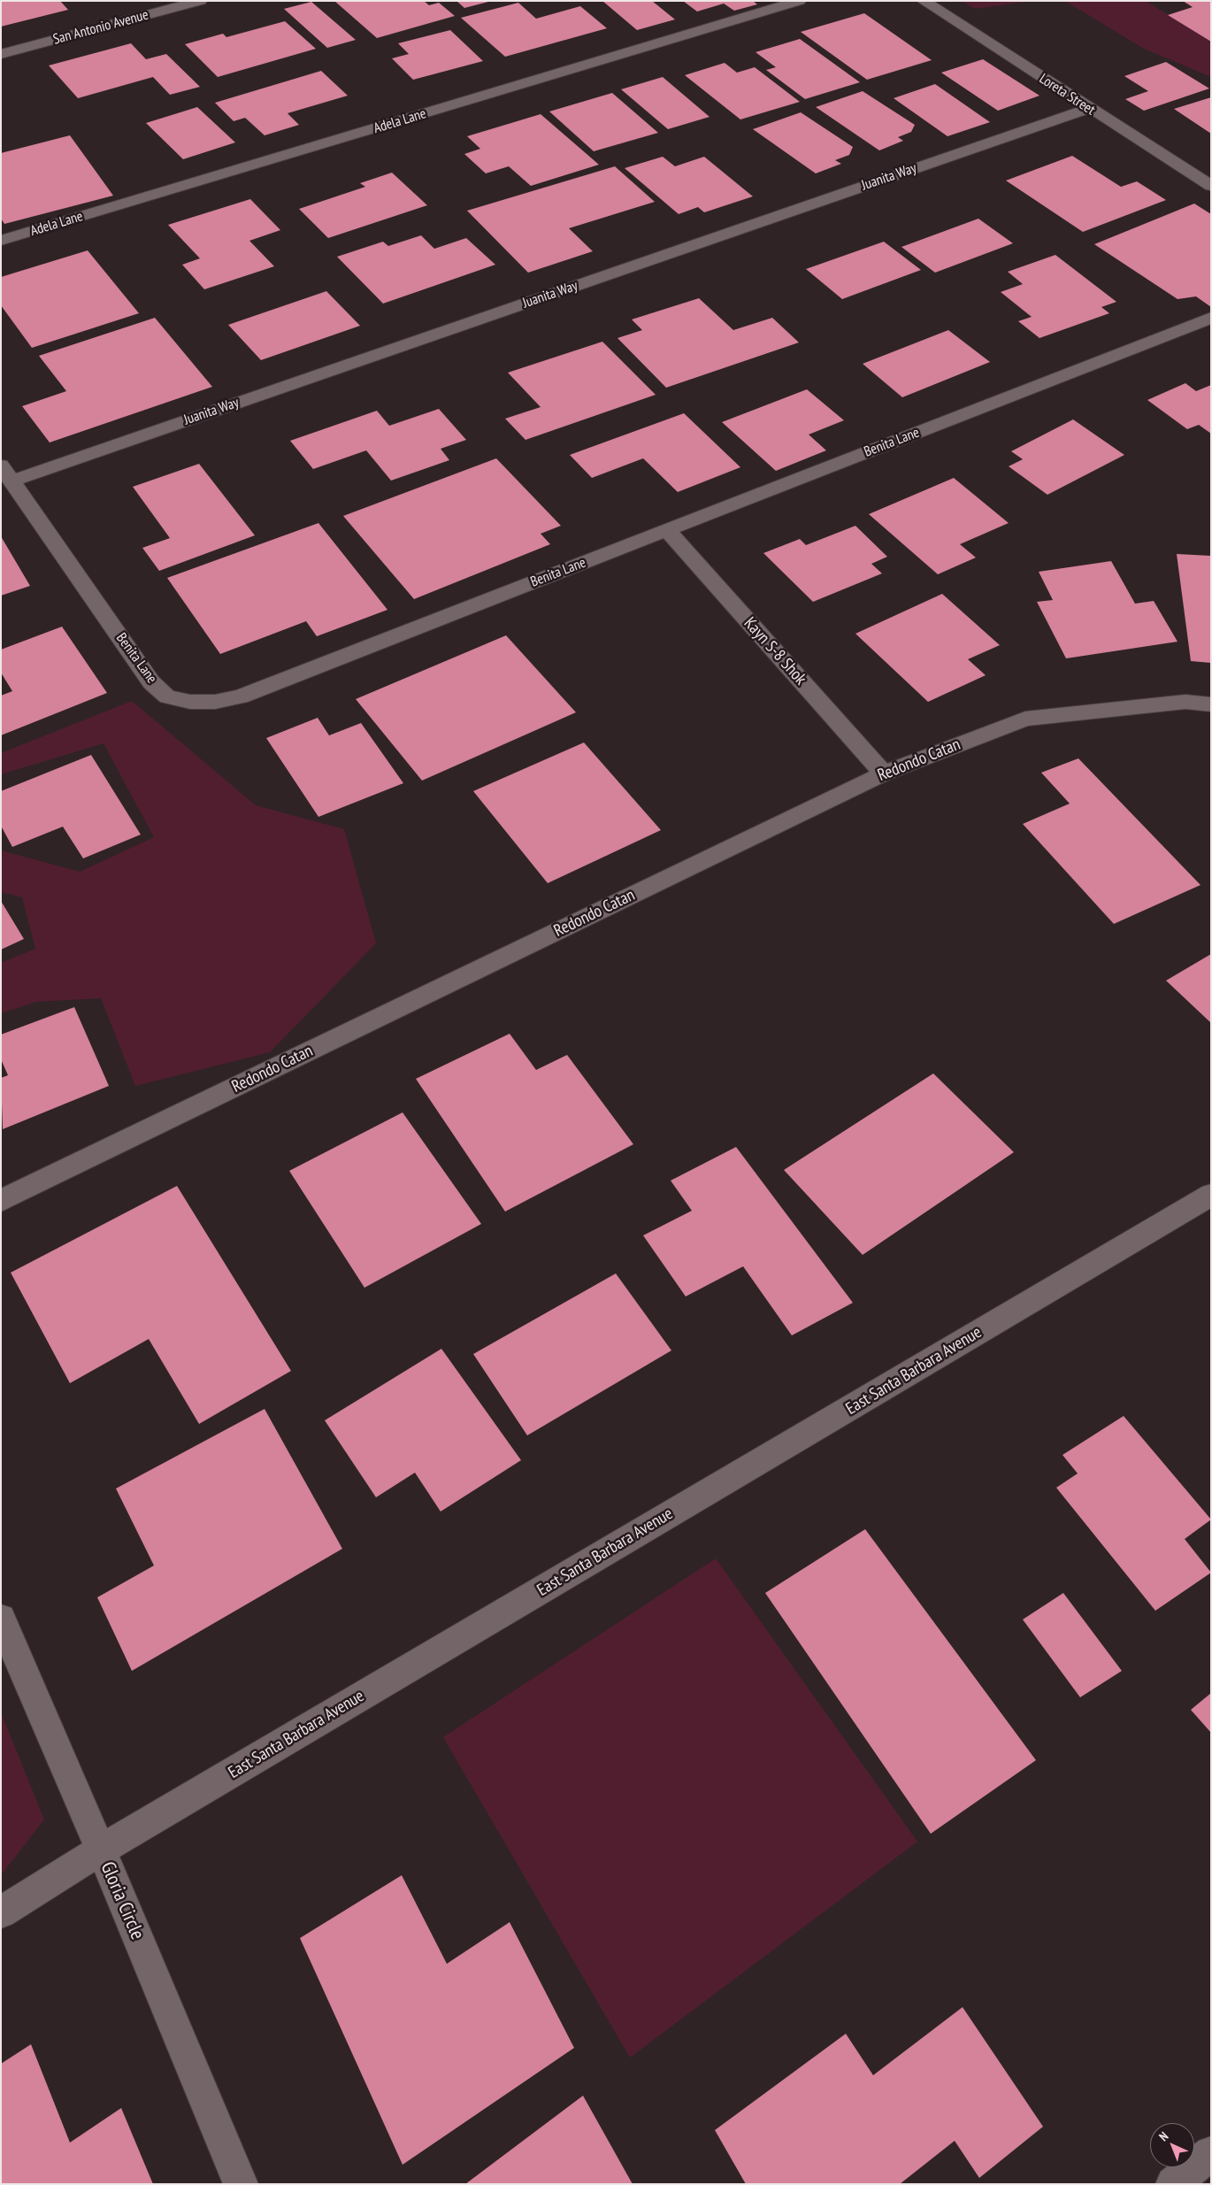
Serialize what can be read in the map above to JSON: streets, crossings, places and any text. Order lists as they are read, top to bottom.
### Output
{
  "streets": {
    "street": [
      "San Antonio Avenue",
      "Loreta Street",
      "Adela Lane",
      "Juanita Way",
      "Benita Lane",
      "Kayn S-8 Shok",
      "Redondo Catan",
      "East Santa Barbara Avenue",
      "Gloria Circle"
    ]
  },
  "crossings": [
    ["Loreta Street", "Juanita Way"],
    ["Juanita Way", "Benita Lane"],
    ["Benita Lane", "Kayn S-8 Shok"],
    ["Kayn S-8 Shok", "Redondo Catan"],
    ["East Santa Barbara Avenue", "Gloria Circle"]
  ],
  "north": "top left"
}
